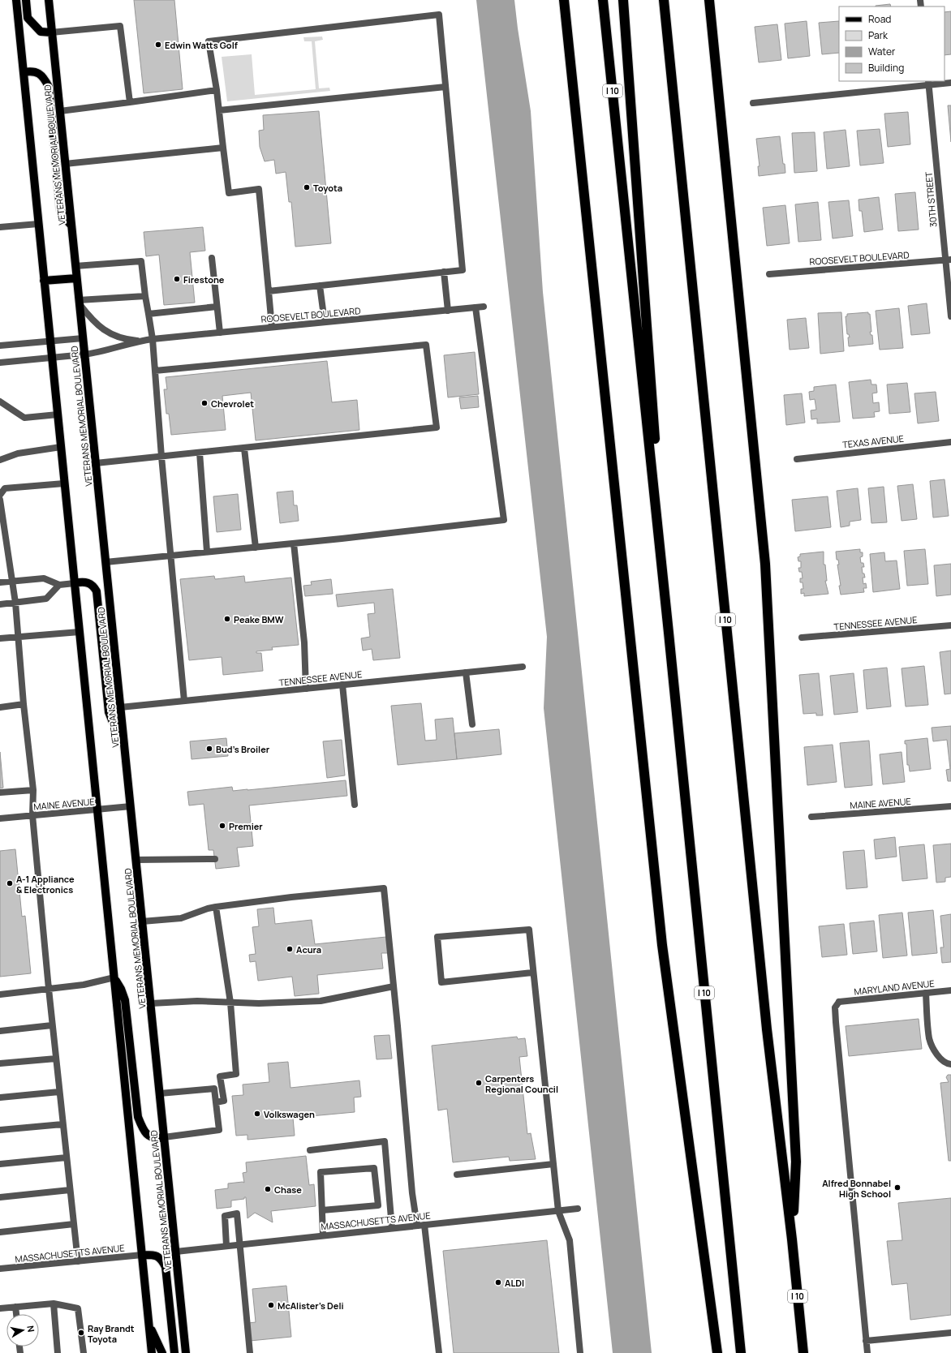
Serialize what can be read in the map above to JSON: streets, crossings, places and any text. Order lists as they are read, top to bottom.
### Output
{
  "streets": {
    "highway": ["I 10"],
    "main road": ["VETERANS MEMORIAL BOULEVARD"],
    "street": [
      "30TH STREET",
      "ROOSEVELT BOULEVARD",
      "TEXAS AVENUE",
      "TENNESSEE AVENUE",
      "MAINE AVENUE",
      "MARYLAND AVENUE",
      "MASSACHUSETTS AVENUE"
    ]
  },
  "crossings": [
    ["VETERANS MEMORIAL BOULEVARD", "ROOSEVELT BOULEVARD"],
    ["VETERANS MEMORIAL BOULEVARD", "TENNESSEE AVENUE"],
    ["VETERANS MEMORIAL BOULEVARD", "MAINE AVENUE"],
    ["VETERANS MEMORIAL BOULEVARD", "MASSACHUSETTS AVENUE"],
    ["30TH STREET", "ROOSEVELT BOULEVARD"]
  ],
  "places": [
    "Edwin Watts Golf",
    "Toyota",
    "Firestone",
    "Chevrolet",
    "Peake BMW",
    "Bud's Broiler",
    "Premier",
    "A-1 Appliance & Electronics",
    "Acura",
    "Carpenters Regional Council",
    "Volkswagen",
    "Alfred Bonnabel High School",
    "Chase",
    "ALDI",
    "McAlister's Deli",
    "Ray Brandt Toyota"
  ],
  "legend": [
    "Road",
    "Park",
    "Water",
    "Building"
  ],
  "north": "right"
}
